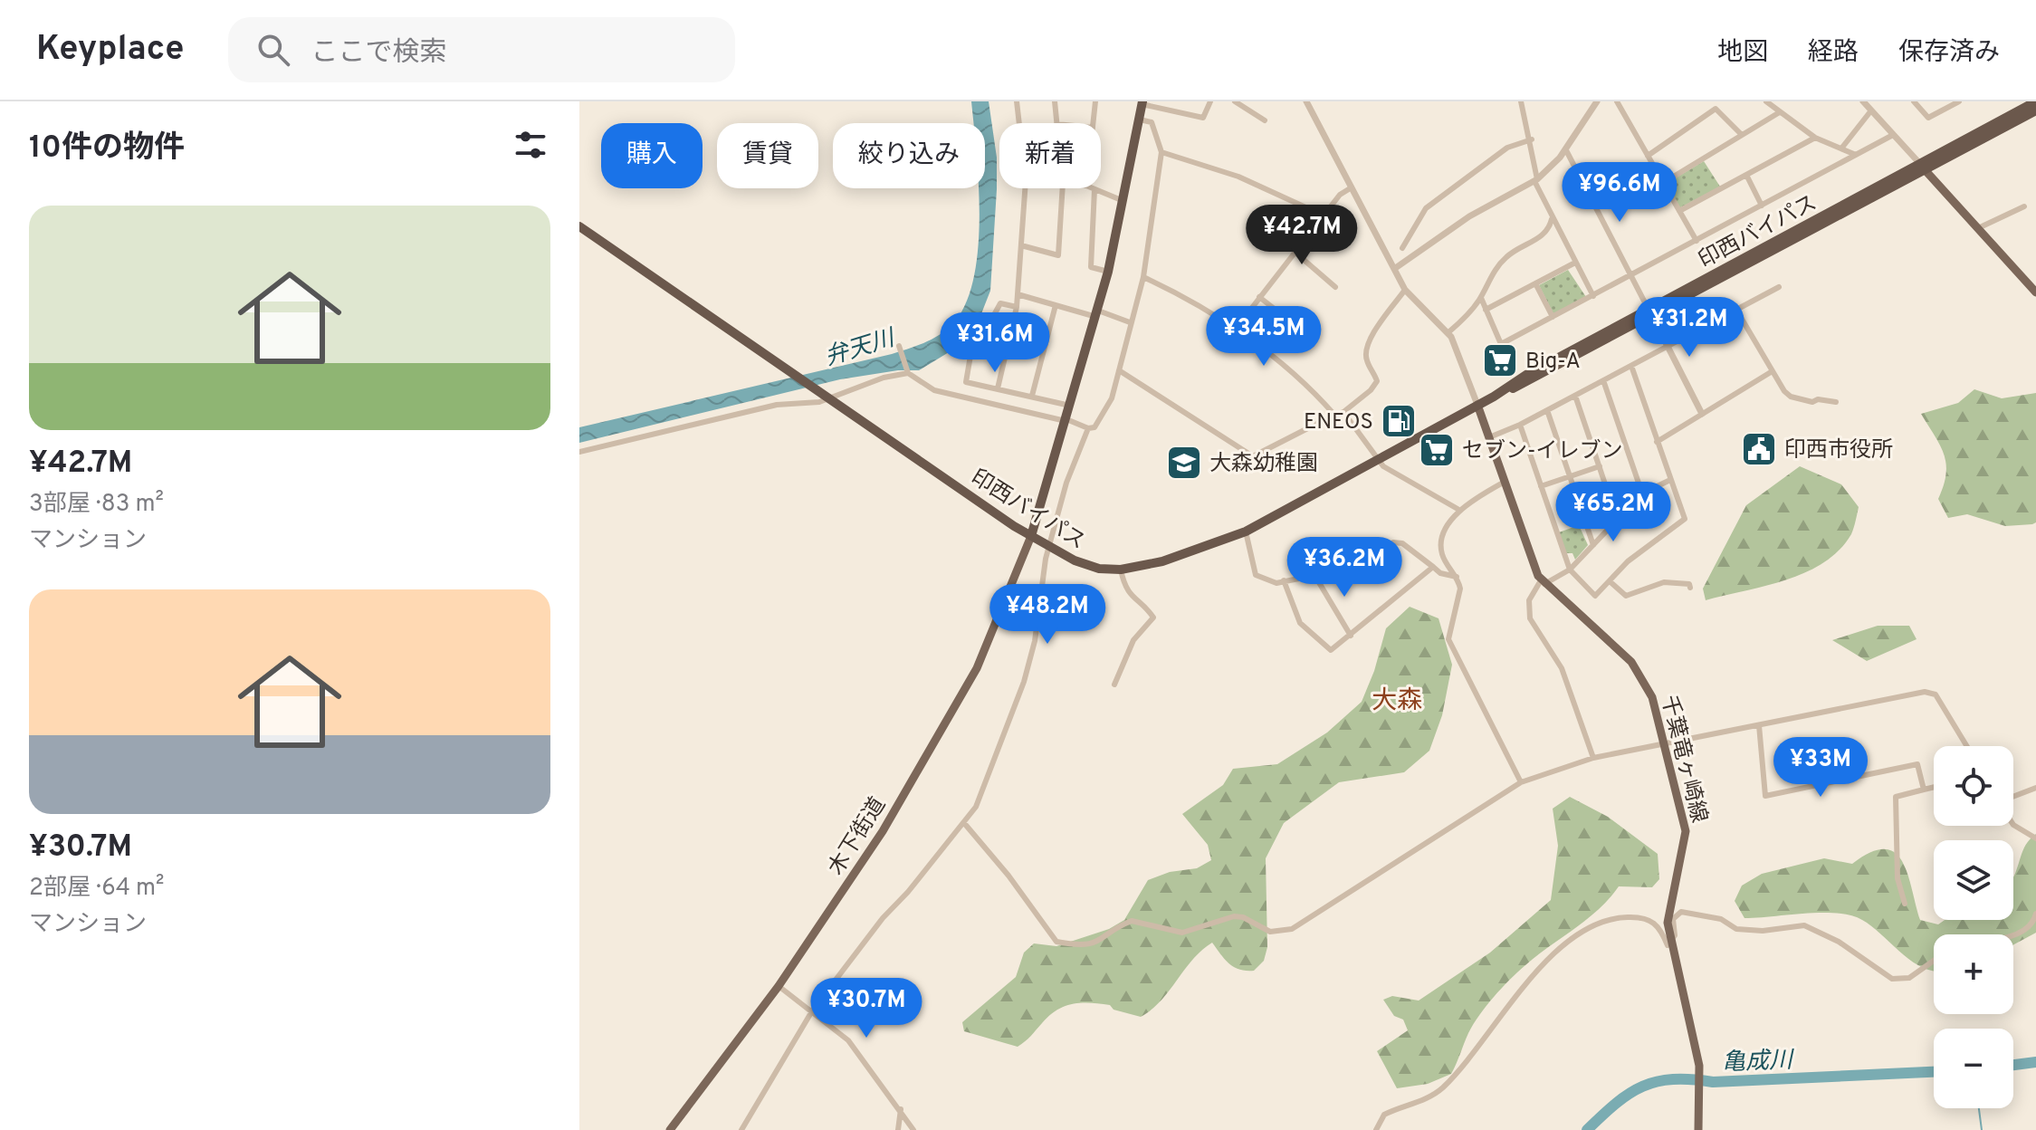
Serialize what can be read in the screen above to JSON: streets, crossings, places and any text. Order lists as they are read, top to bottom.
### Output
{
  "streets": {
    "highway": ["印西バイパス"],
    "main road": ["千葉竜ヶ崎線", "木下街道"]
  },
  "crossings": [
    ["印西バイパス", "千葉竜ヶ崎線"],
    ["印西バイパス", "木下街道"]
  ],
  "districts": ["大森"],
  "water": ["弁天川", "亀成川"],
  "places": {
    "supermarket": ["Big-A", "セブン-イレブン"],
    "fuel station": ["ENEOS"],
    "public building": ["印西市役所"],
    "school or university": ["大森幼稚園"]
  },
  "page": {
    "header": "Keyplace",
    "search": "ここで検索",
    "nav": ["地図", "経路", "保存済み"],
    "heading": "10件の物件",
    "chip": [
      "購入",
      "賃貸",
      "絞り込み",
      "新着"
    ],
    "price": [
      "¥96.6M",
      "¥42.7M",
      "¥31.2M",
      "¥34.5M",
      "¥31.6M",
      "¥65.2M",
      "¥36.2M",
      "¥48.2M",
      "¥33M",
      "¥30.7M"
    ],
    "list": [
      {
        "name": "¥42.7M",
        "note": "3部屋 · 83 m² · マンション"
      },
      {
        "name": "¥30.7M",
        "note": "2部屋 · 64 m² · マンション"
      }
    ],
    "map_buttons": ["+", "−"]
  }
}
